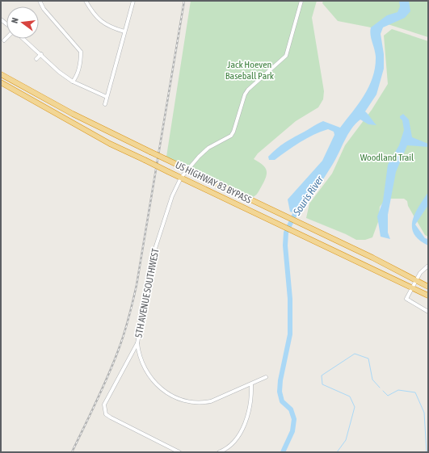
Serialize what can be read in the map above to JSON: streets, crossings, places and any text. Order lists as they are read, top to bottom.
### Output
{
  "streets": {
    "highway": ["US HIGHWAY 83 BYPASS"],
    "street": ["5TH AVENUE SOUTHWEST"]
  },
  "crossings": [
    ["US HIGHWAY 83 BYPASS", "5TH AVENUE SOUTHWEST"]
  ],
  "water": ["Souris River"],
  "parks": ["Jack Hoeven Baseball Park", "Woodland Trail"],
  "north": "left"
}
